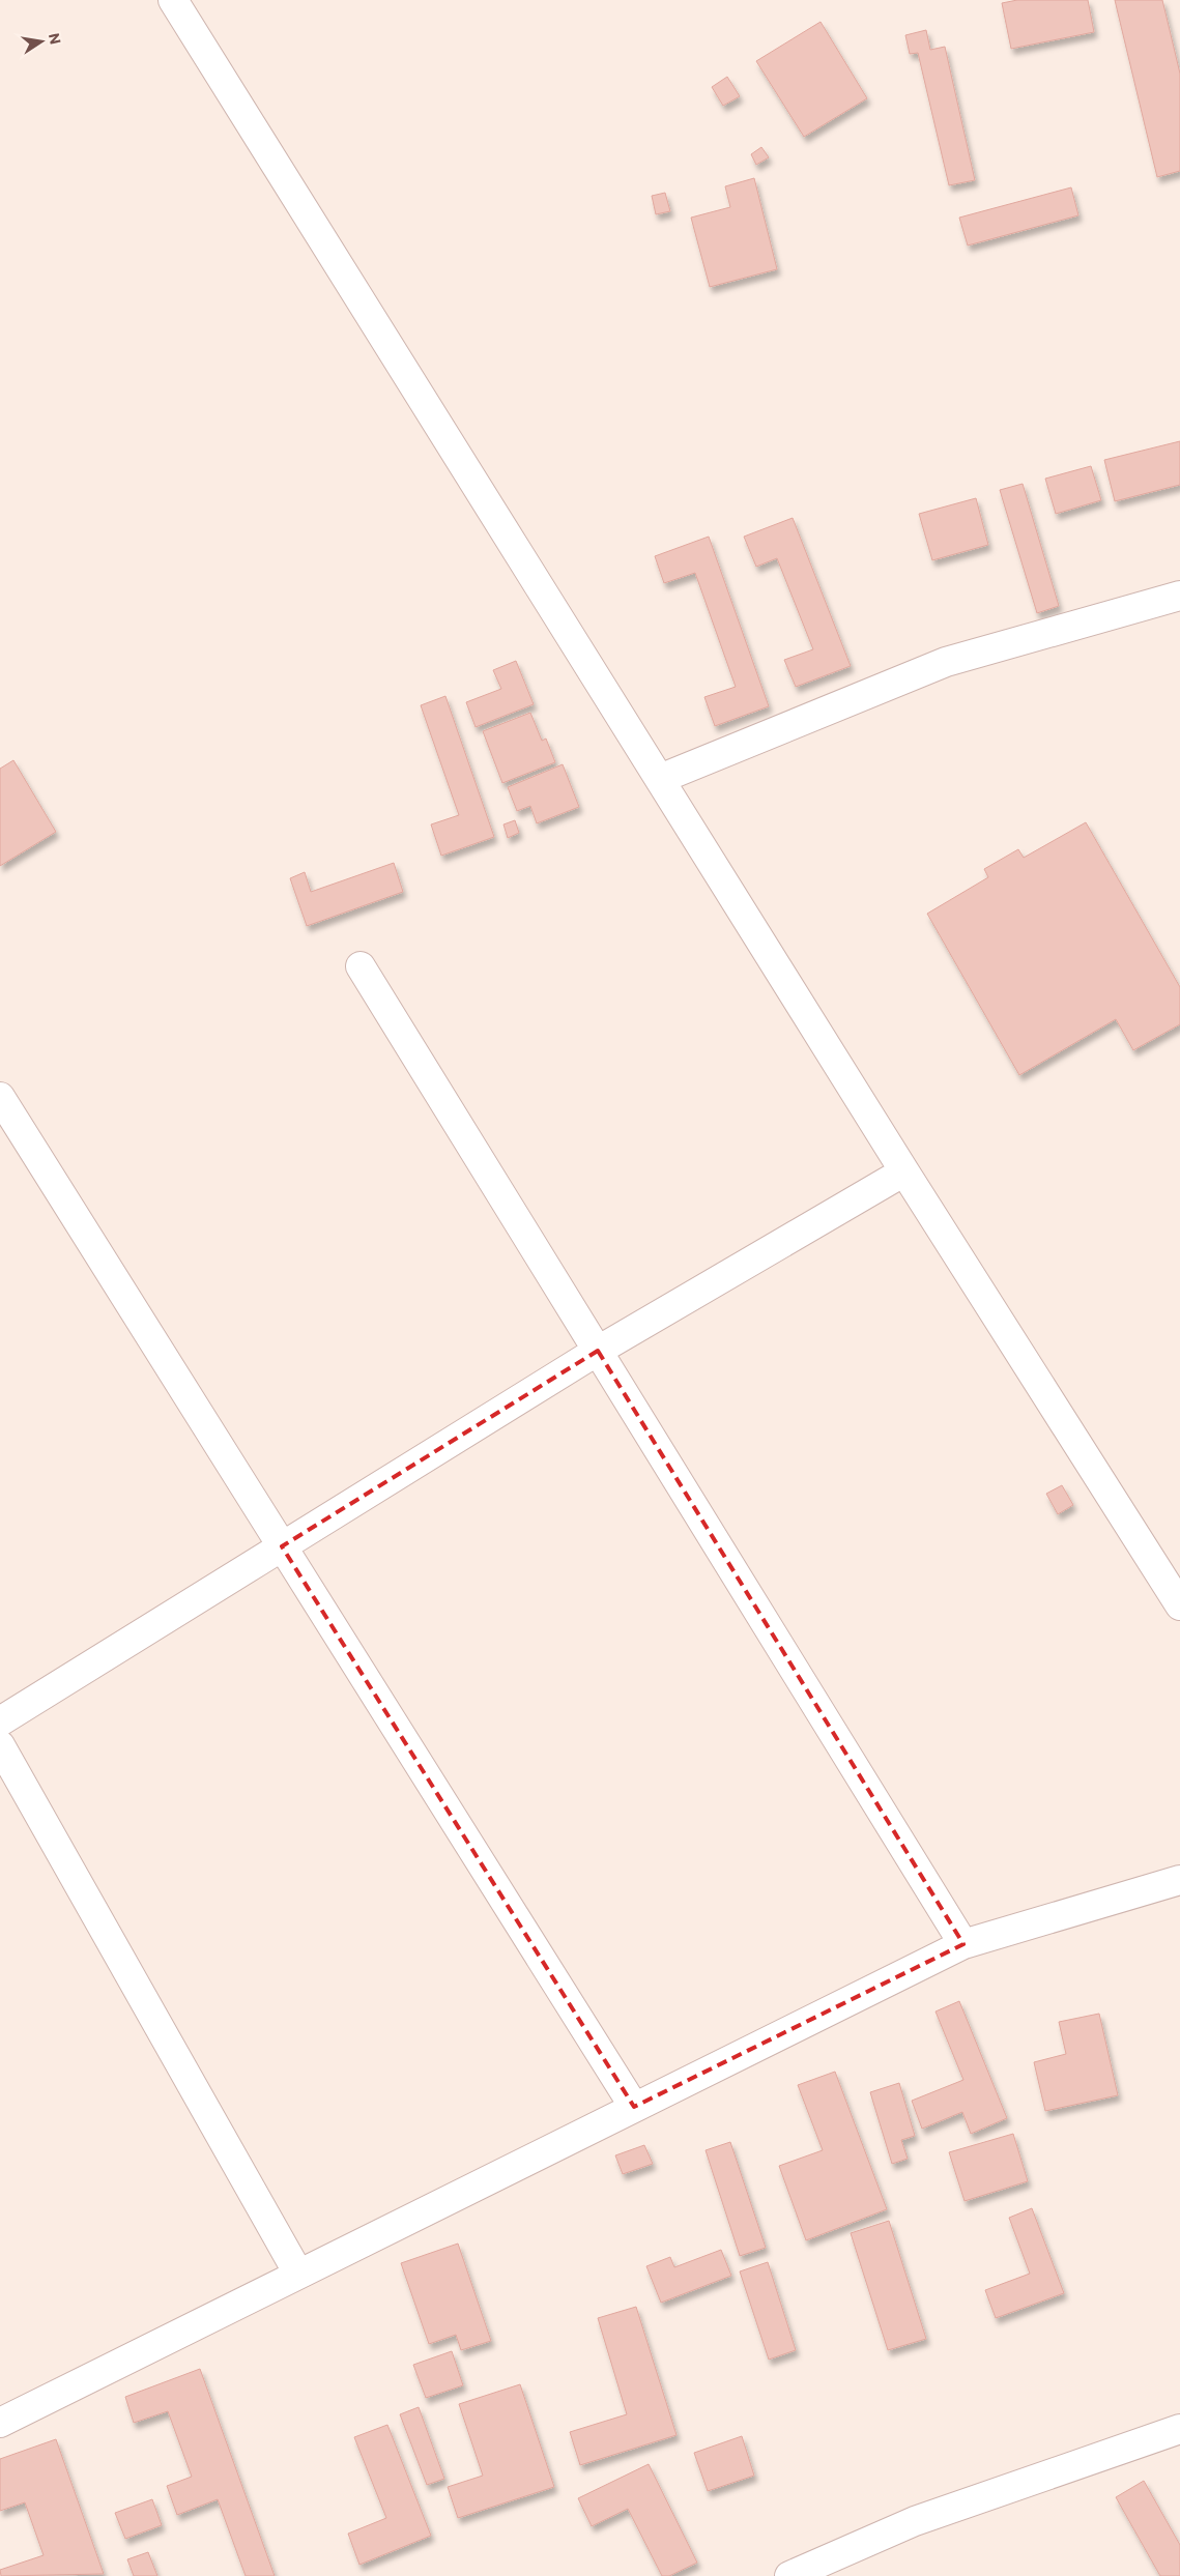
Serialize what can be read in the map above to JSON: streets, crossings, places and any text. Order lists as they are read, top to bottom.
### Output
{
  "north": "right"
}
